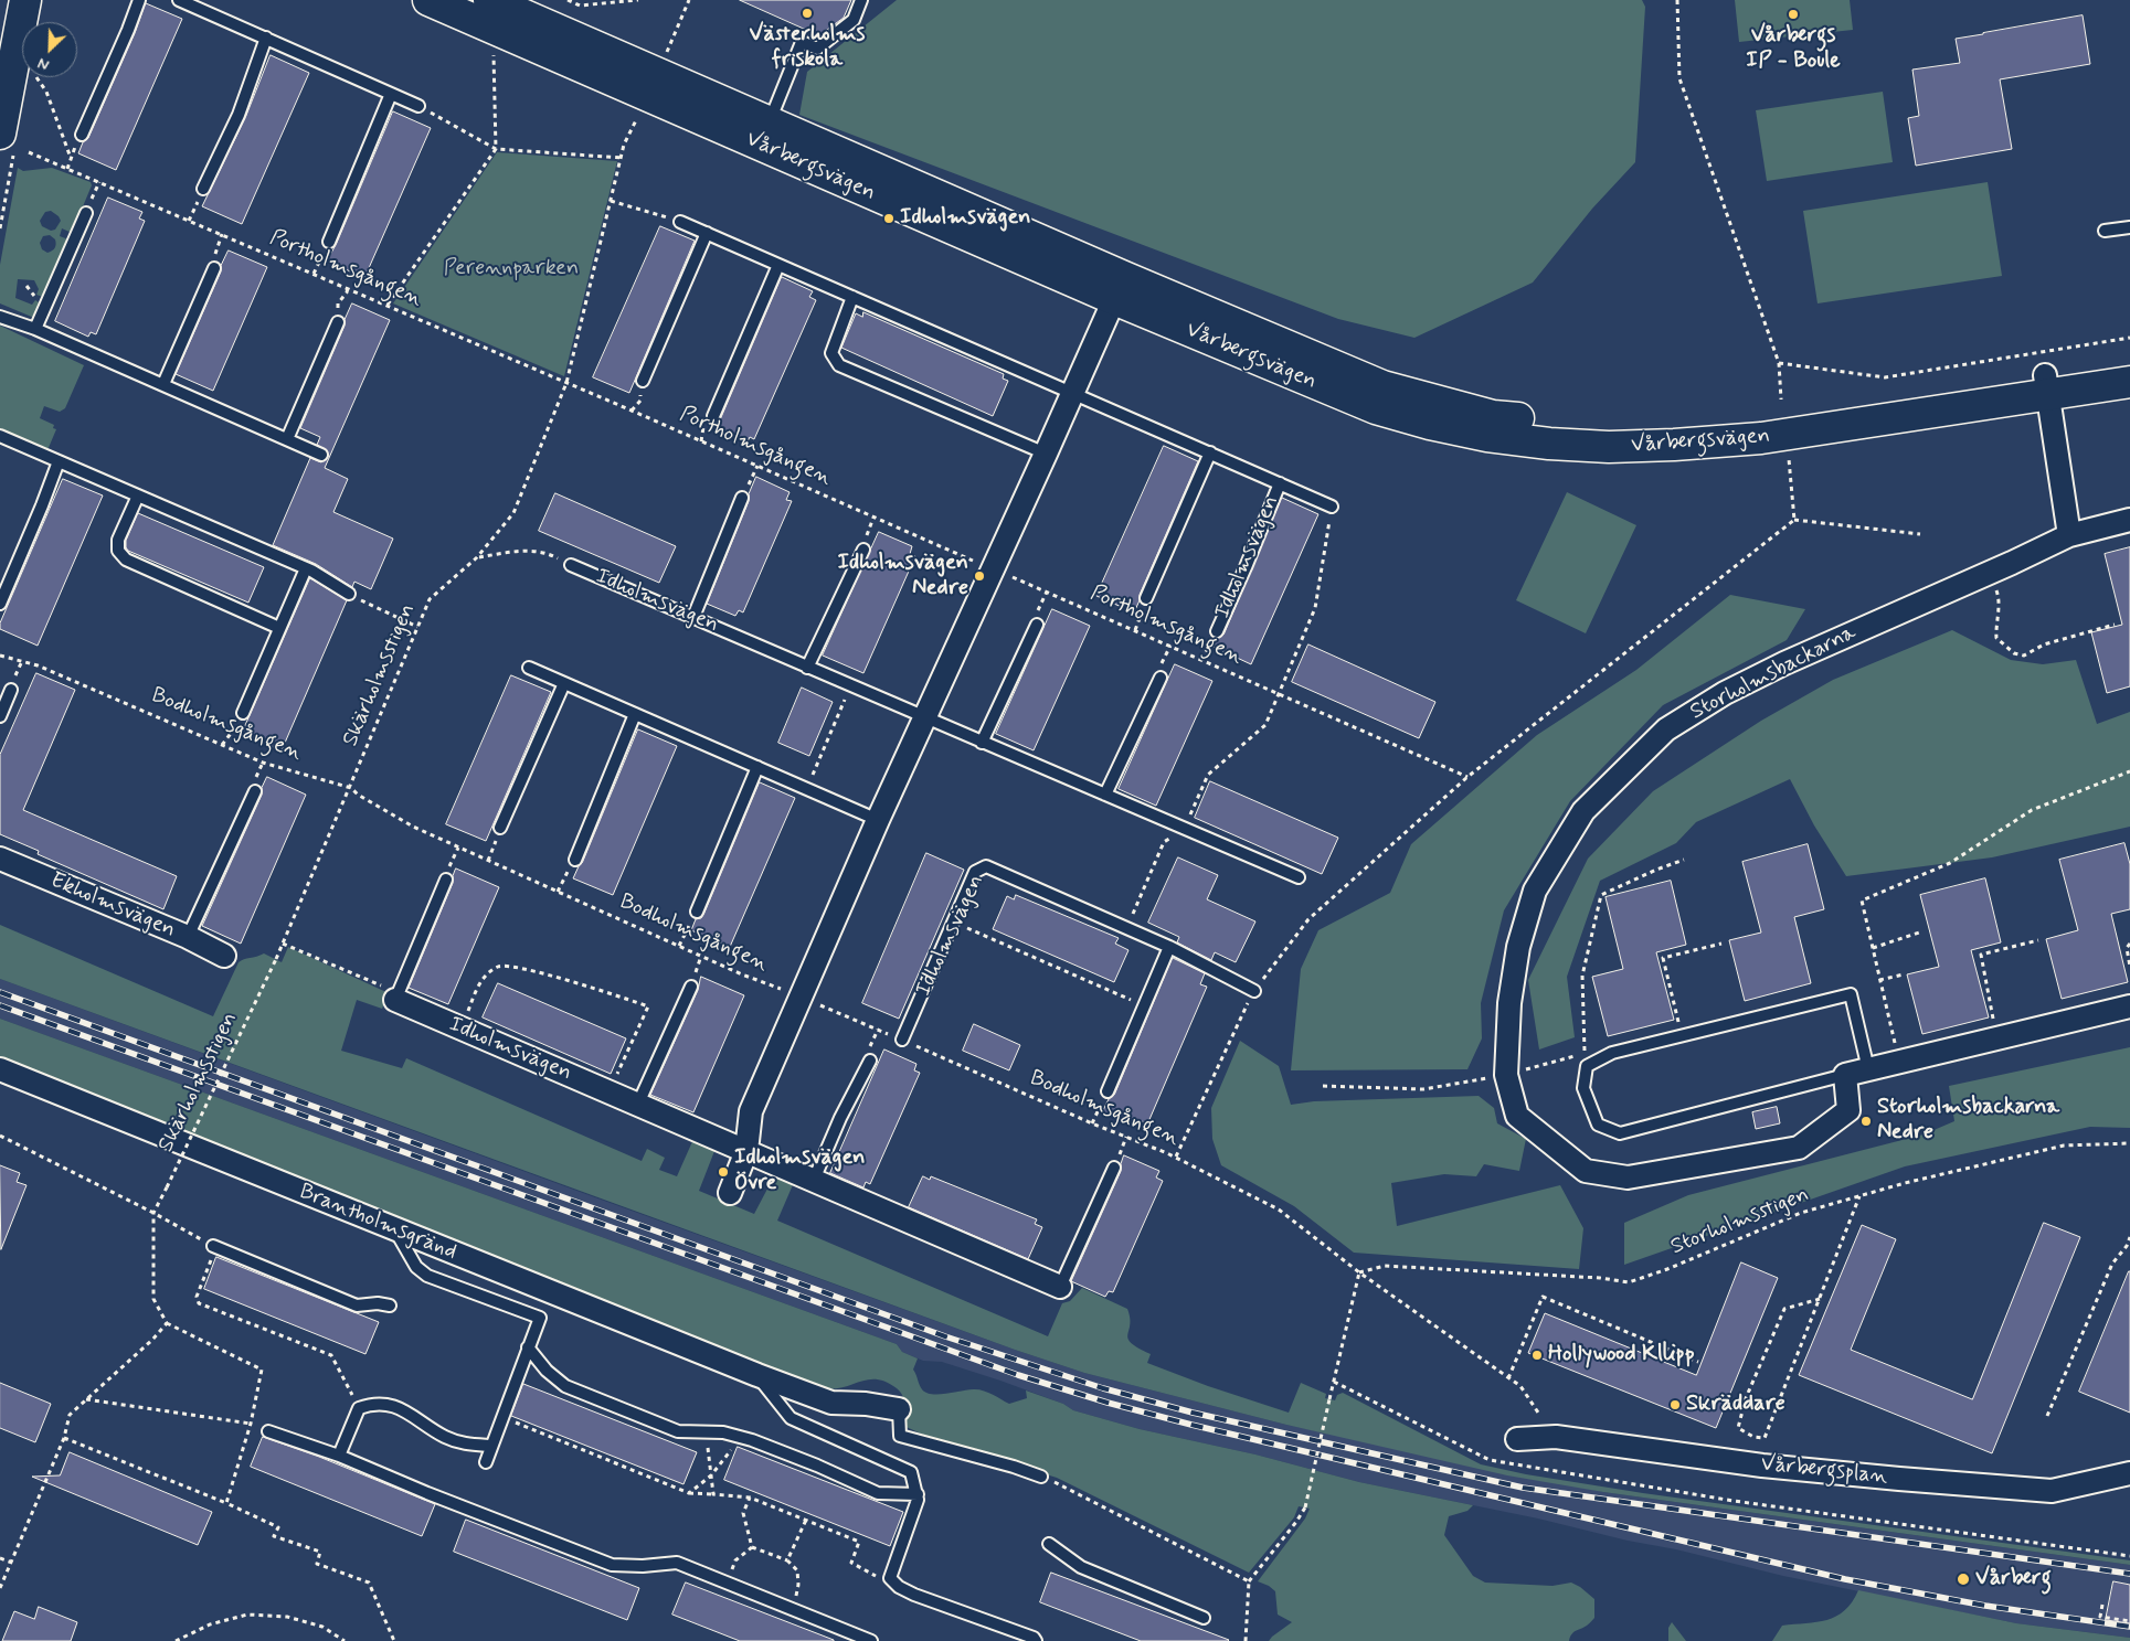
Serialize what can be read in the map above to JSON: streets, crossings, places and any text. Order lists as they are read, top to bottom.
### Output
{
  "streets": {
    "street": [
      "Vårbergsvägen",
      "Idholmsvägen",
      "Storholmsbackarna",
      "Ekholmsvägen",
      "Brantholmsgränd",
      "Vårbergsplan"
    ],
    "path": [
      "Portholmsgången",
      "Skärholmsstigen",
      "Bodholmsgången",
      "Storholmsstigen"
    ]
  },
  "crossings": [
    ["Portholmsgången", "Skärholmsstigen"],
    ["Idholmsvägen", "Bodholmsgången"],
    ["Skärholmsstigen", "Bodholmsgången"],
    ["Bodholmsgången", "Storholmsstigen"],
    ["Bodholmsgången", "Vårbergsplan"]
  ],
  "parks": ["Perennparken"],
  "places": [
    "Västerholms friskola",
    "Vårbergs IP - Boule",
    "Idholmsvägen",
    "Idholmsvägen Nedre",
    "Storholmsbackarna Nedre",
    "Idholmsvägen Övre",
    "Hollywood Kllipp",
    "Skräddare",
    "Vårberg"
  ],
  "north": "bottom left"
}
